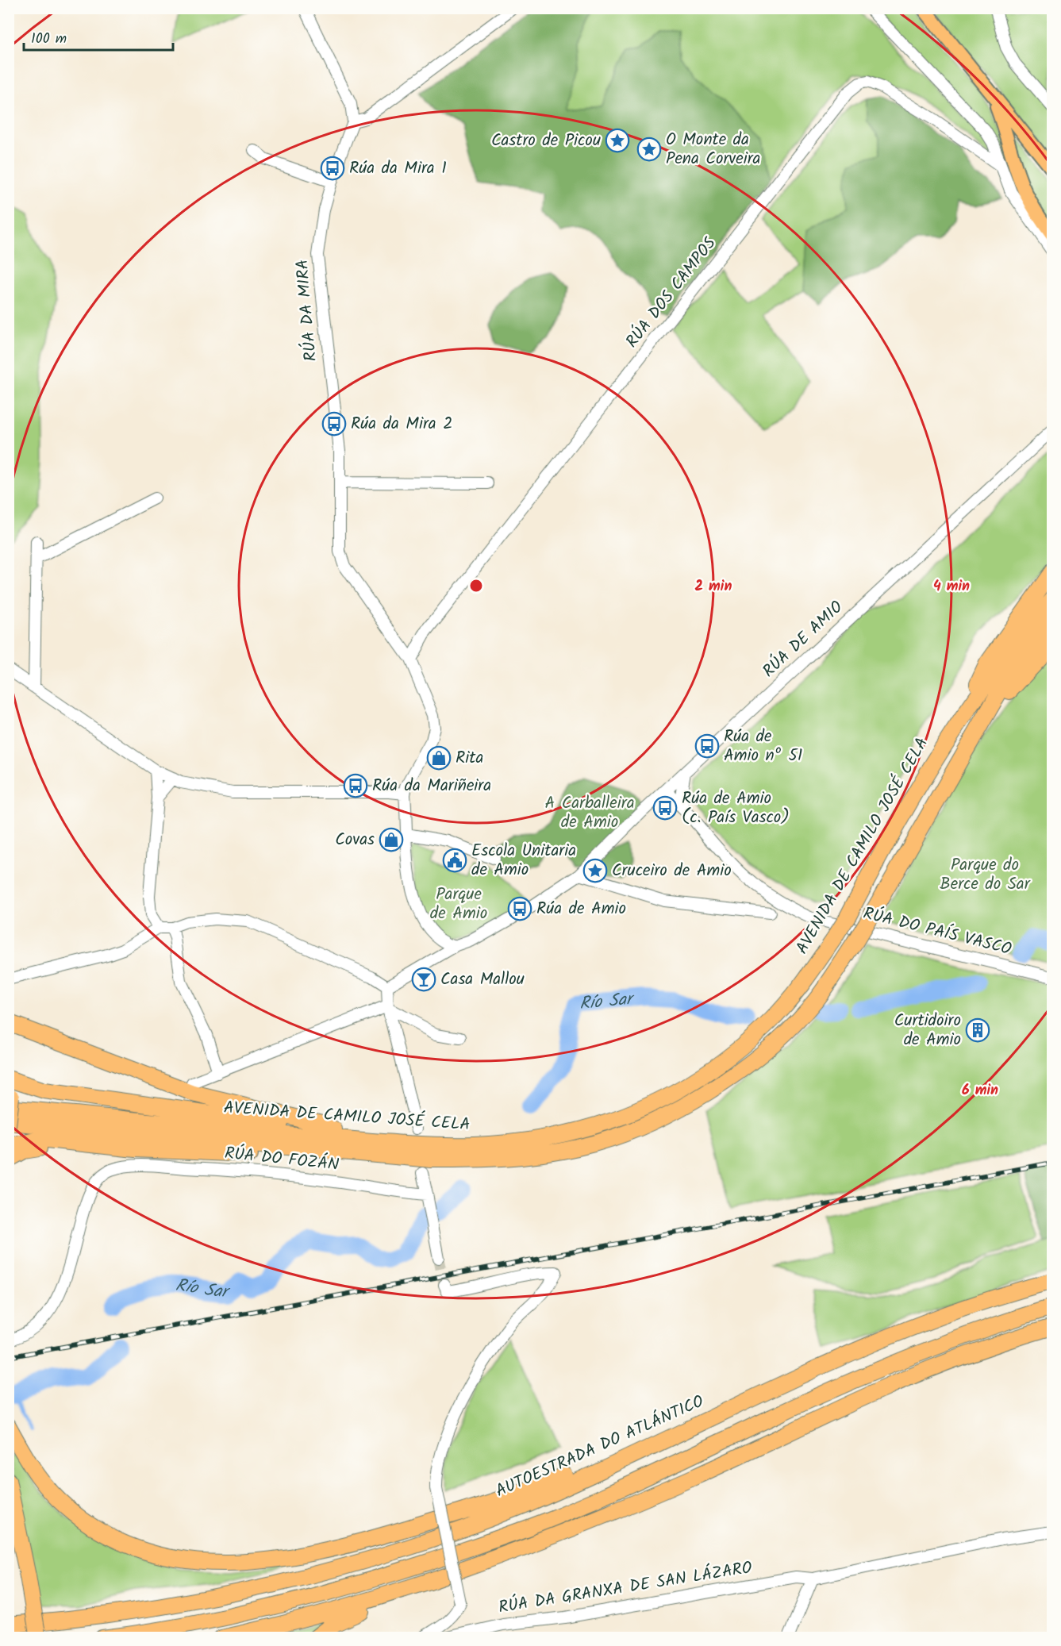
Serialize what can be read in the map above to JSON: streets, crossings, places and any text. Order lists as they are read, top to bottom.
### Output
{
  "streets": {
    "highway": ["AVENIDA DE CAMILO JOSÉ CELA", "AUTOESTRADA DO ATLÁNTICO"],
    "street": [
      "RÚA DOS CAMPOS",
      "RÚA DA MIRA",
      "RÚA DE AMIO",
      "RÚA DO PAÍS VASCO",
      "RÚA DO FOZÁN",
      "RÚA DA GRANXA DE SAN LÁZARO"
    ]
  },
  "crossings": [
    ["RÚA DOS CAMPOS", "RÚA DA MIRA"],
    ["RÚA DE AMIO", "RÚA DO PAÍS VASCO"]
  ],
  "water": ["Río Sar"],
  "parks": ["A Carballeira de Amio", "Parque do Berce do Sar", "Parque de Amio"],
  "places": {
    "place": ["Castro de Picou", "O Monte da Pena Corveira", "Cruceiro de Amio"],
    "bus stop": [
      "Rúa da Mira 1",
      "Rúa da Mira 2",
      "Rúa de Amio nº 51",
      "Rúa da Mariñeira",
      "Rúa de Amio (c. País Vasco)",
      "Rúa de Amio"
    ],
    "shop": ["Rita", "Covas"],
    "public building": ["Escola Unitaria de Amio"],
    "bar": ["Casa Mallou"],
    "building": ["Curtidoiro de Amio"]
  },
  "scale_bar": "100 m",
  "rings": ["2 min", "4 min", "6 min"]
}
